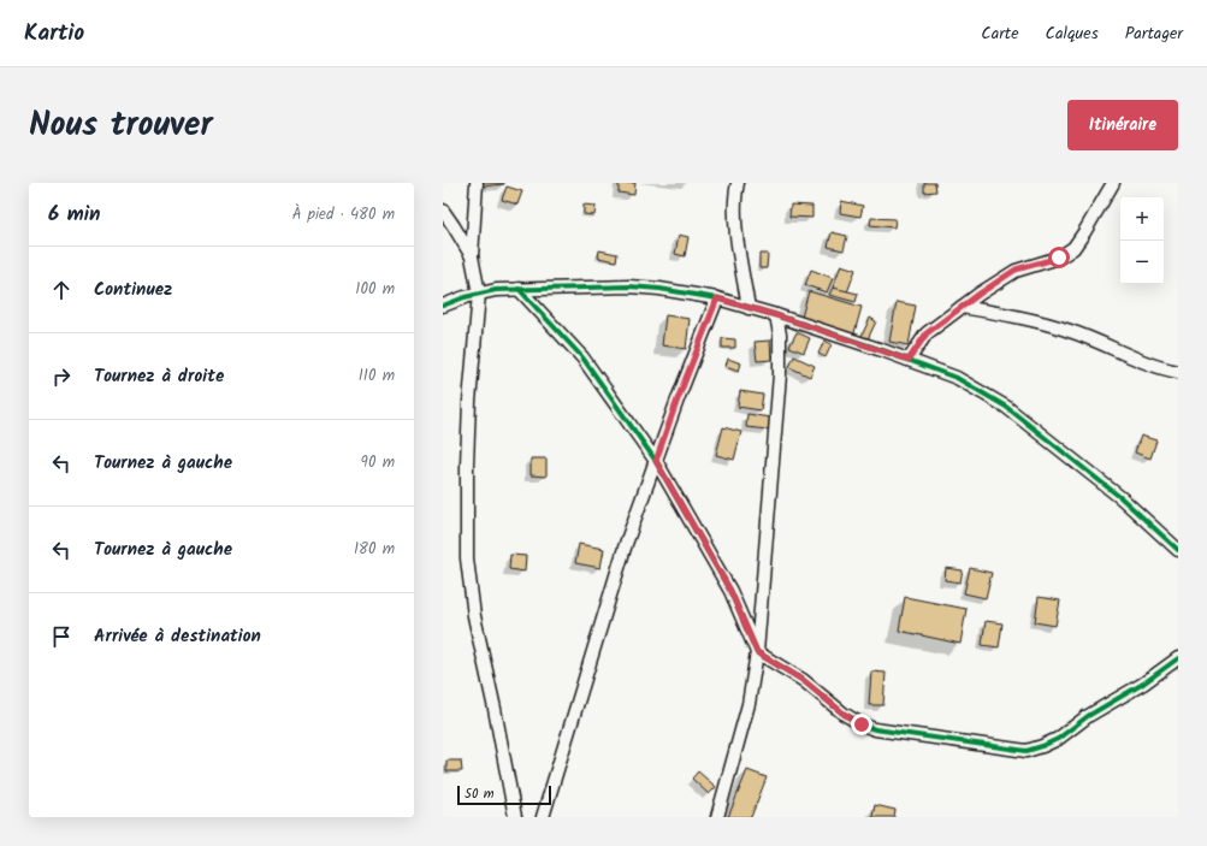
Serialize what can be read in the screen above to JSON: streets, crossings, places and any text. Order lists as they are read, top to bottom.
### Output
{
  "scale_bar": "50 m",
  "page": {
    "header": "Kartio",
    "nav": ["Carte", "Calques", "Partager"],
    "title": "Nous trouver",
    "buttons": "Itinéraire",
    "heading": ["6 min", "À pied · 480 m"],
    "map_buttons": ["+", "−"],
    "list": [
      ["Continuez", "100 m"],
      ["Tournez à droite", "110 m"],
      ["Tournez à gauche", "90 m"],
      ["Tournez à gauche", "180 m"],
      "Arrivée à destination"
    ],
    "scale": "50 m"
  }
}
